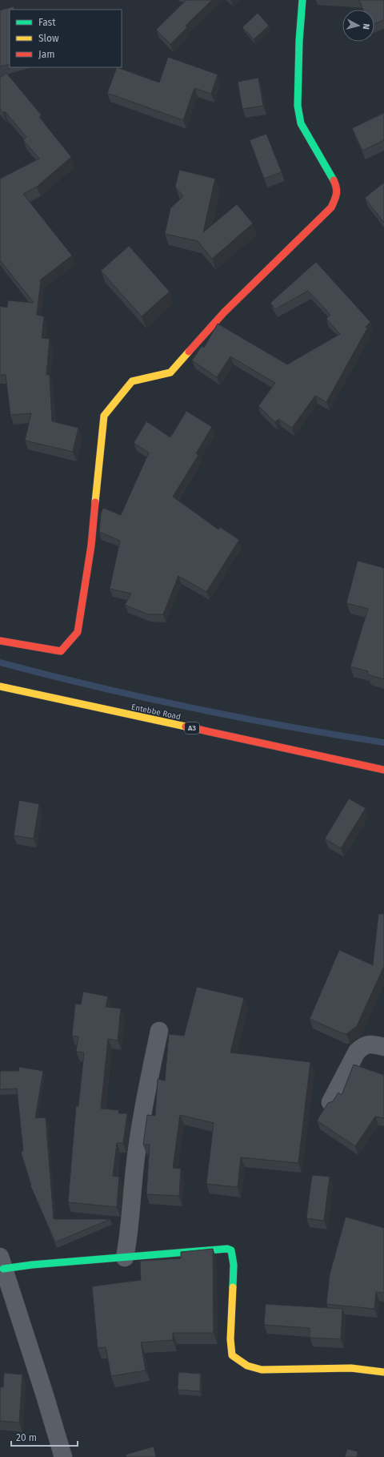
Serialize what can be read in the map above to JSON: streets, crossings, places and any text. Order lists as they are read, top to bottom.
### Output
{
  "streets": {
    "street": ["Entebbe Road", "A3"]
  },
  "legend": ["Fast", "Slow", "Jam"],
  "scale_bar": "20 m",
  "north": "right"
}
